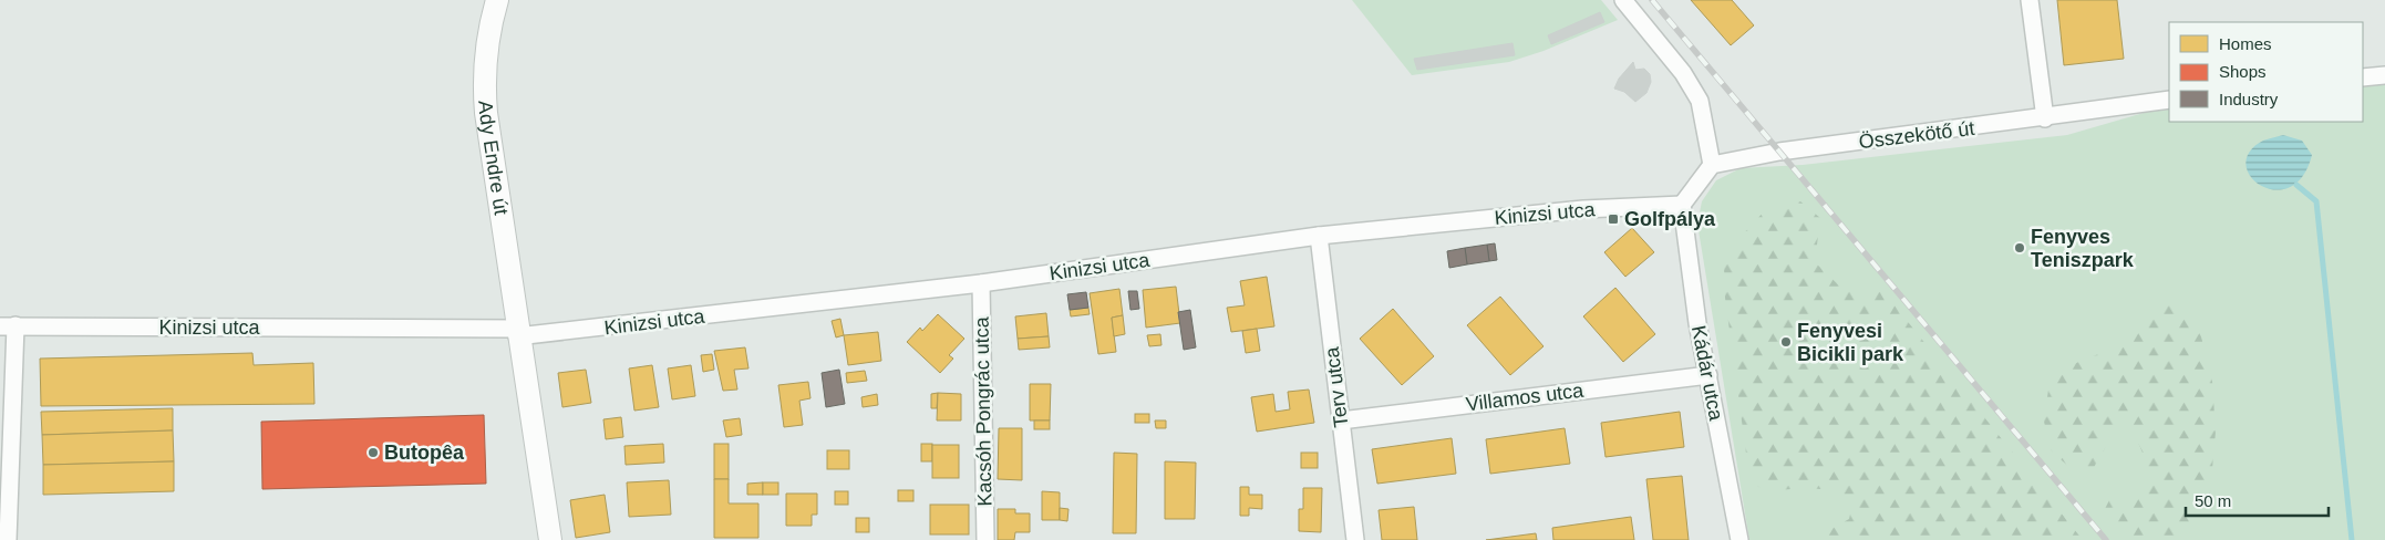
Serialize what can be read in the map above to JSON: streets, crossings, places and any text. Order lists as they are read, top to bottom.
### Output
{
  "streets": {
    "street": [
      "Összekötő út",
      "Ady Endre út",
      "Kinizsi utca",
      "Kádár utca",
      "Terv utca",
      "Villamos utca",
      "Kacsóh Pongrác utca"
    ]
  },
  "crossings": [
    ["Ady Endre út", "Kinizsi utca"],
    ["Kinizsi utca", "Kádár utca"],
    ["Kinizsi utca", "Terv utca"],
    ["Kinizsi utca", "Kacsóh Pongrác utca"],
    ["Kádár utca", "Villamos utca"],
    ["Terv utca", "Villamos utca"]
  ],
  "places": {
    "transit": ["Golfpálya"],
    "other": ["Fenyves Teniszpark", "Fenyvesi Bicikli park", "Butopêa"]
  },
  "legend": ["Homes", "Shops", "Industry"],
  "scale_bar": "50 m"
}
